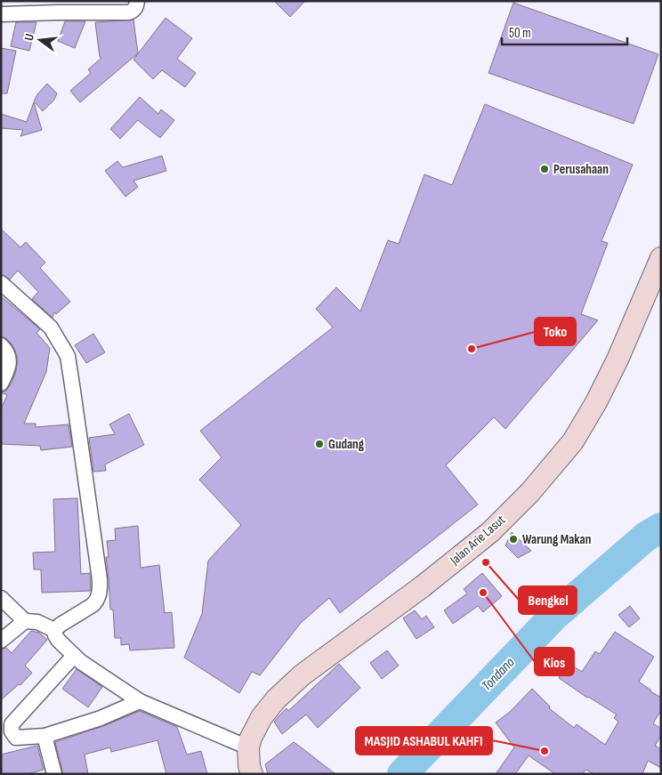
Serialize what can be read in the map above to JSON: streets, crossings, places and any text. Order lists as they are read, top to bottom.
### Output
{
  "streets": {
    "main road": ["Jalan Arie Lasut"]
  },
  "water": ["Tondano"],
  "places": [
    "Perusahaan",
    "Toko",
    "Gudang",
    "Warung Makan",
    "Bengkel",
    "Kios",
    "MASJID ASHABUL KAHFI"
  ],
  "scale_bar": "50 m",
  "north": "left"
}
